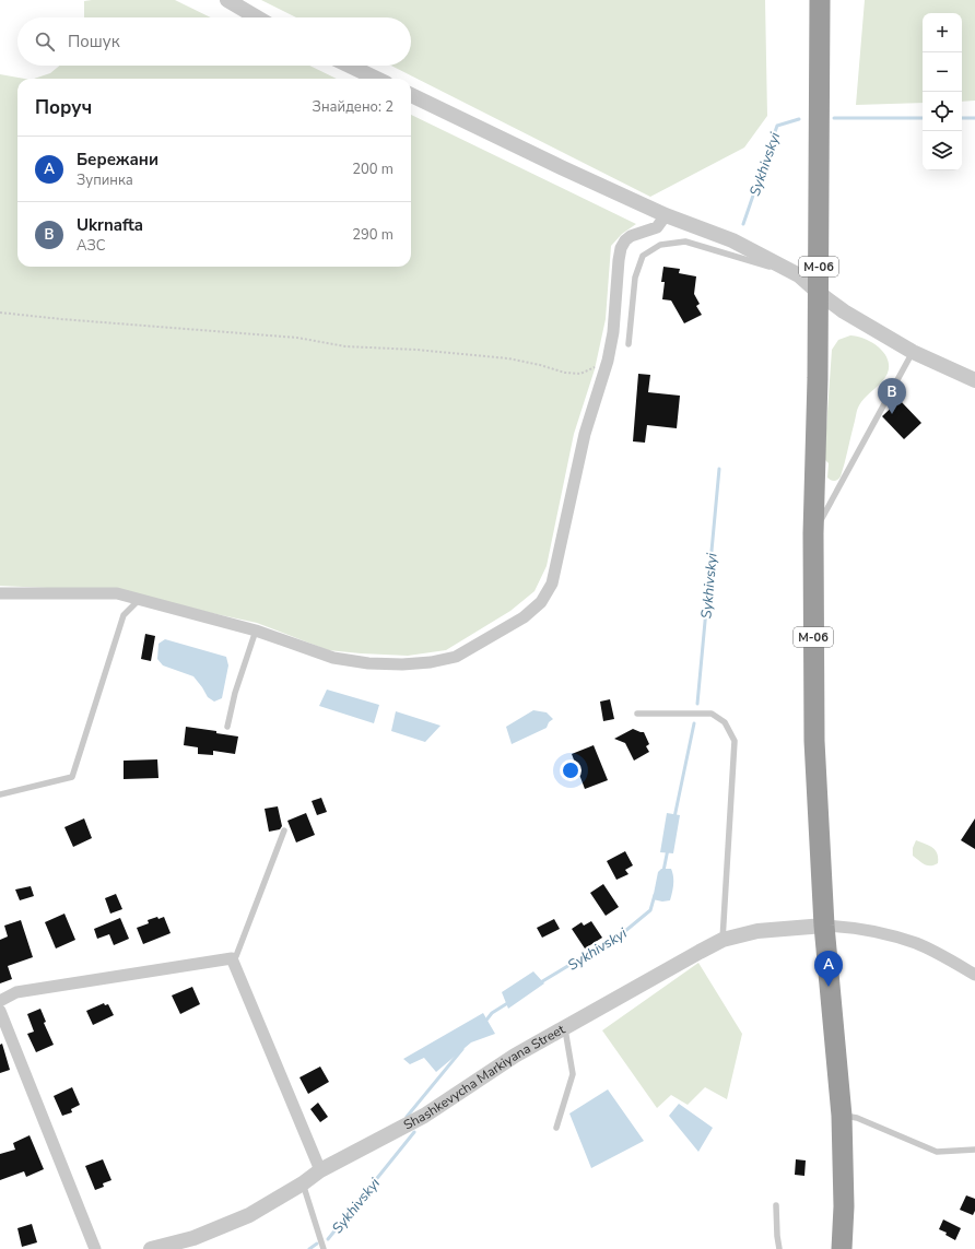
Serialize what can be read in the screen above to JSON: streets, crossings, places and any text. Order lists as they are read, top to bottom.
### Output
{
  "streets": {
    "highway": ["М-06"],
    "street": ["Shashkevycha Markiyana Street"]
  },
  "crossings": [
    ["М-06", "Shashkevycha Markiyana Street"]
  ],
  "water": ["Sykhivskyi"],
  "page": {
    "map_buttons": ["+", "−"],
    "search": "Пошук",
    "heading": ["Поруч", "Знайдено: 2"],
    "list": [
      {
        "mark": "A",
        "name": "Бережани",
        "note": "Зупинка",
        "value": "200 m"
      },
      {
        "mark": "B",
        "name": "Ukrnafta",
        "note": "АЗС",
        "value": "290 m"
      }
    ],
    "pins": ["B", "A"]
  }
}
